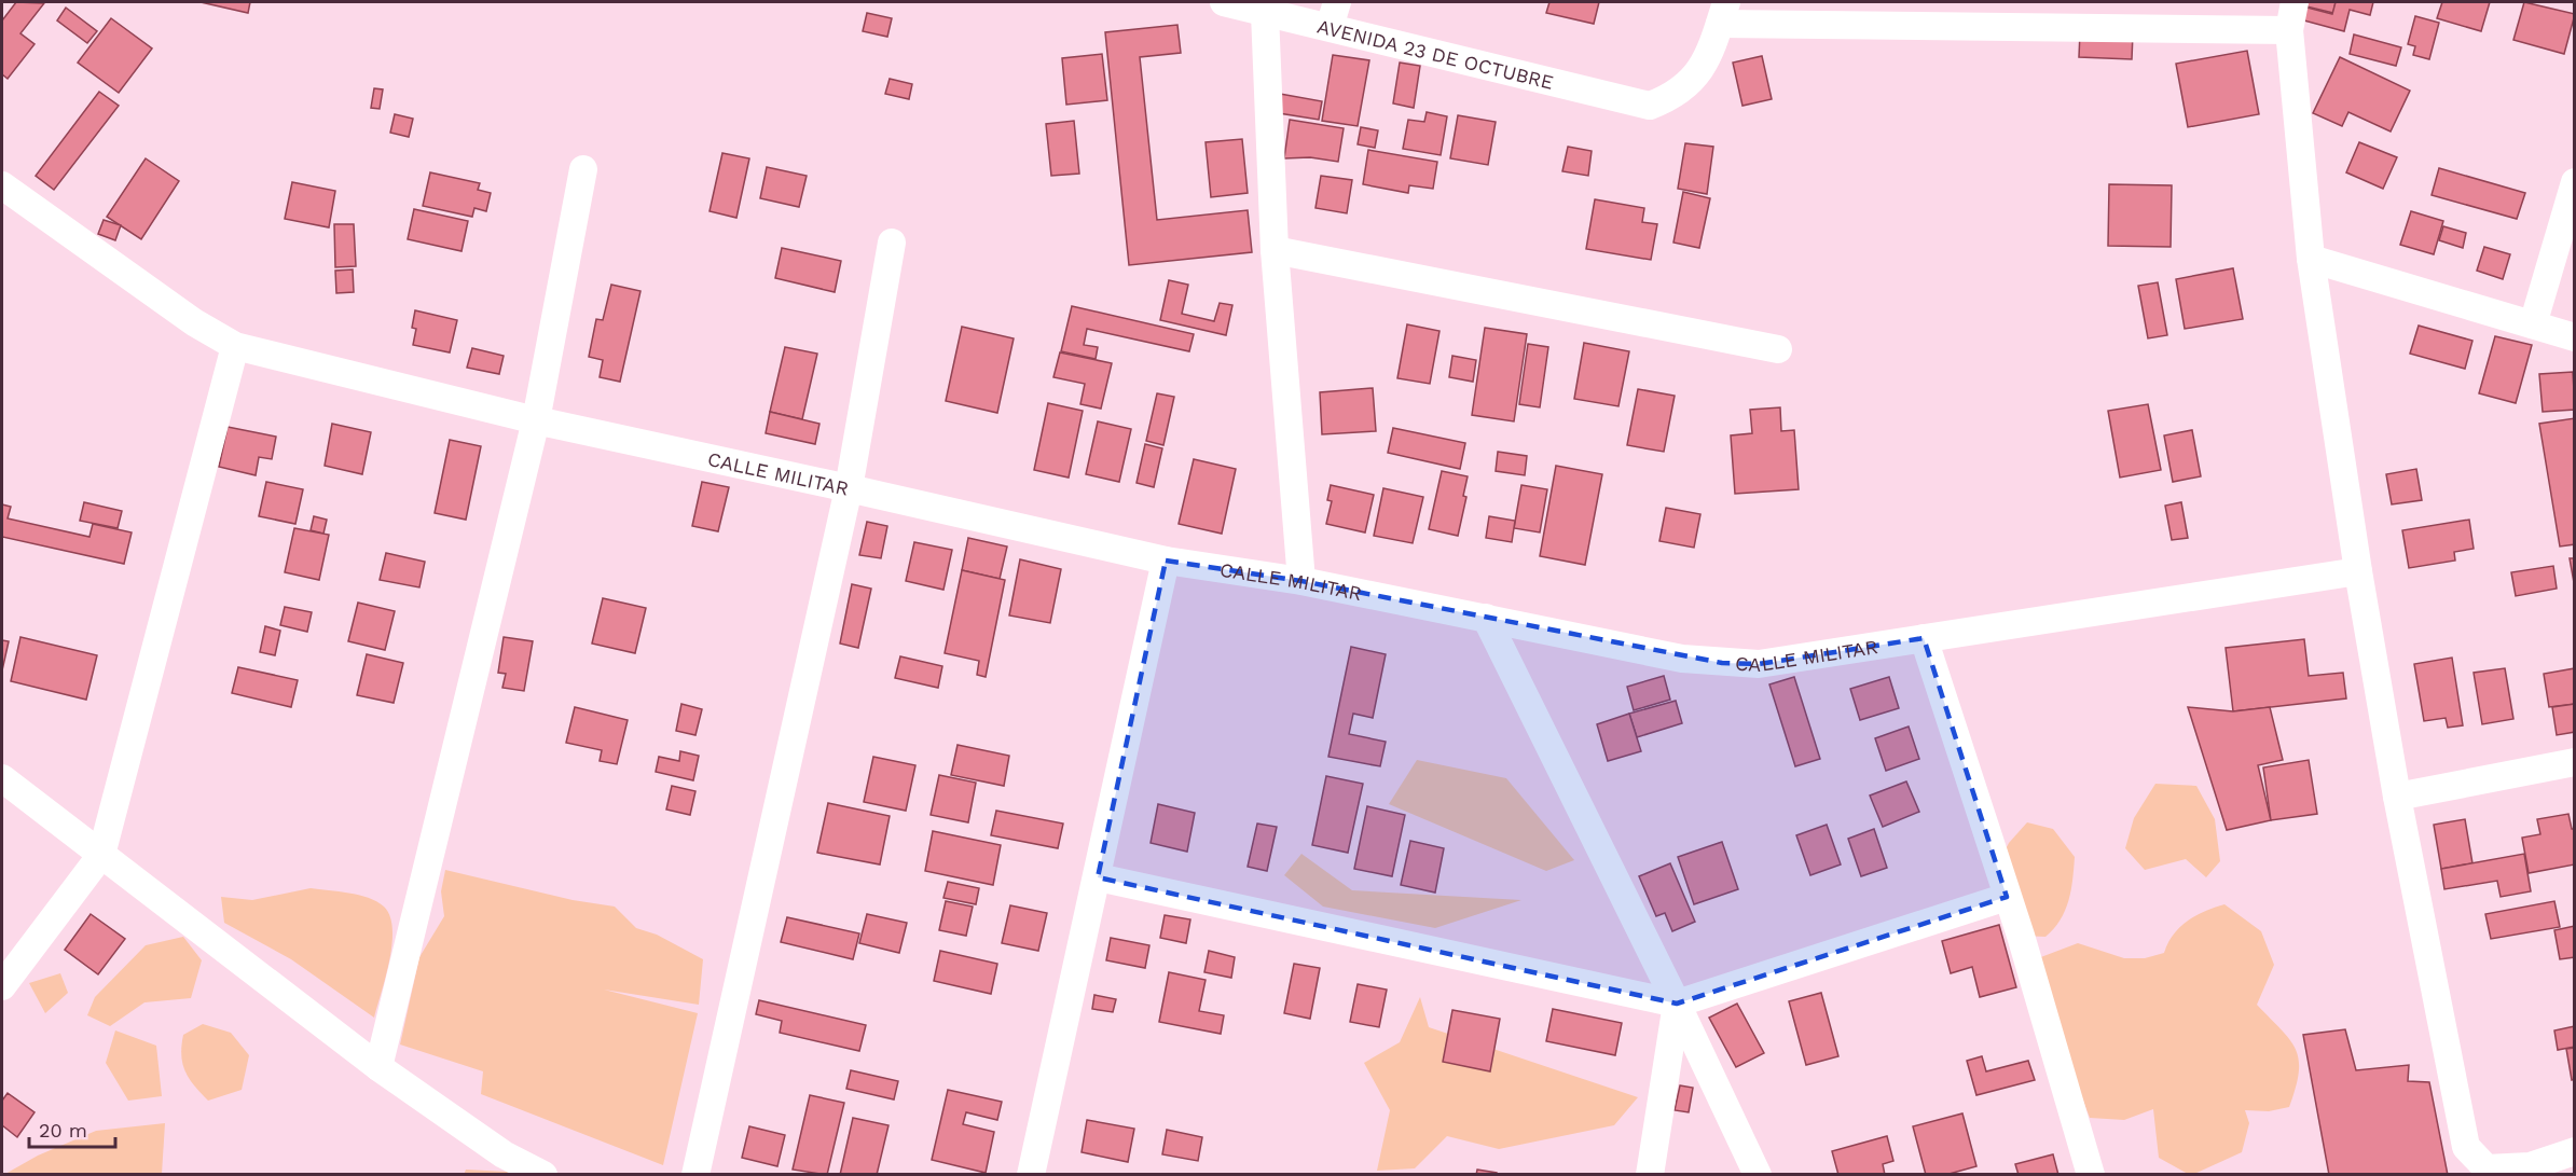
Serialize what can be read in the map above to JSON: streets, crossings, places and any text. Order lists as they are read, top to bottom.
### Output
{
  "streets": {
    "street": ["AVENIDA 23 DE OCTUBRE", "CALLE MILITAR"]
  },
  "scale_bar": "20 m"
}
